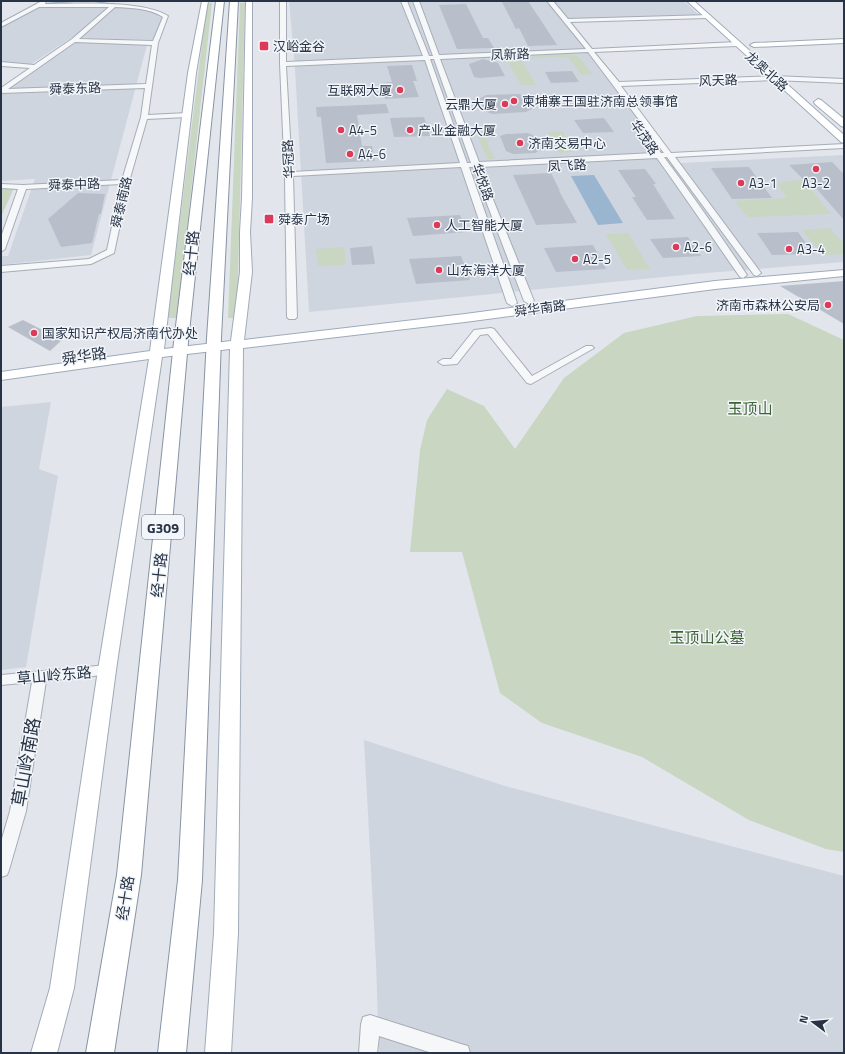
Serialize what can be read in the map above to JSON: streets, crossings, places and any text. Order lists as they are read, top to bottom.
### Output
{
  "streets": {
    "highway": ["经十路", "G309"],
    "main road": ["龙奥北路", "舜华南路", "舜华路"],
    "street": [
      "凤新路",
      "风天路",
      "舜泰东路",
      "华茂路",
      "华冠路",
      "凤飞路",
      "华悦路",
      "舜泰中路",
      "舜泰南路",
      "草山岭东路",
      "草山岭南路"
    ]
  },
  "crossings": [
    ["凤新路", "龙奥北路"],
    ["凤新路", "华茂路"],
    ["凤新路", "华冠路"],
    ["凤新路", "华悦路"],
    ["龙奥北路", "风天路"],
    ["风天路", "华茂路"],
    ["舜泰东路", "舜泰南路"],
    ["华茂路", "凤飞路"],
    ["华茂路", "舜华南路"],
    ["华冠路", "凤飞路"],
    ["凤飞路", "华悦路"],
    ["华悦路", "舜华南路"],
    ["舜泰中路", "舜泰南路"],
    ["经十路", "舜华路"],
    ["经十路", "草山岭东路"],
    ["舜华南路", "舜华路"],
    ["草山岭东路", "草山岭南路"]
  ],
  "parks": ["玉顶山", "玉顶山公墓"],
  "places": {
    "transit": ["汉峪金谷", "舜泰广场"],
    "other": [
      "互联网大厦",
      "柬埔寨王国驻济南总领事馆",
      "云鼎大厦",
      "A4-5",
      "产业金融大厦",
      "济南交易中心",
      "A4-6",
      "A3-2",
      "A3-1",
      "人工智能大厦",
      "A2-6",
      "A3-4",
      "A2-5",
      "山东海洋大厦",
      "济南市森林公安局",
      "国家知识产权局济南代办处"
    ]
  },
  "north": "left"
}
